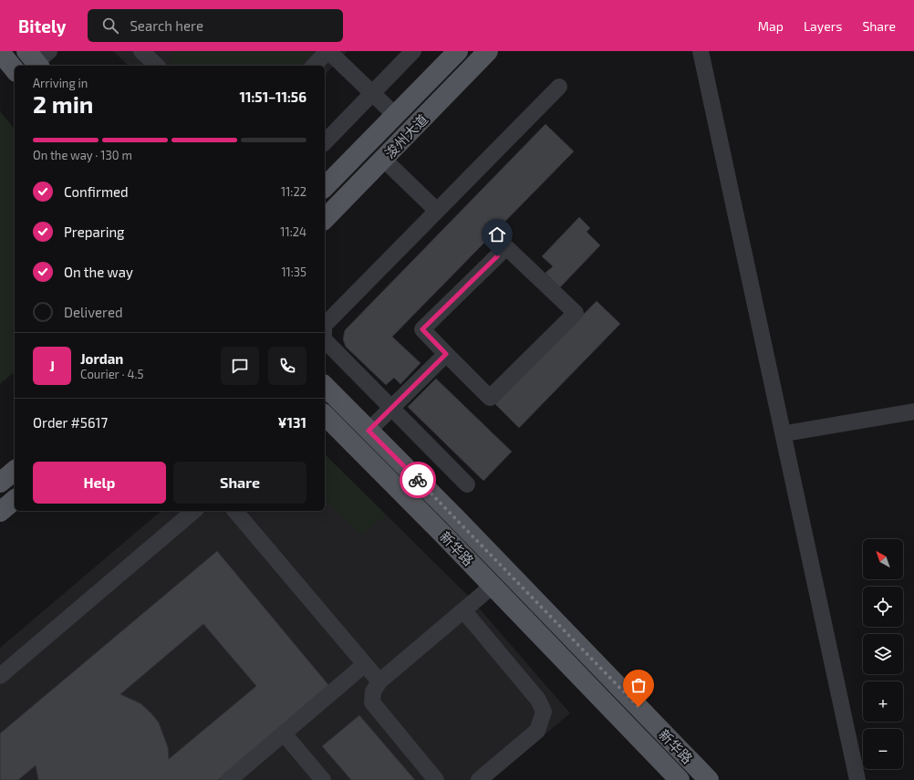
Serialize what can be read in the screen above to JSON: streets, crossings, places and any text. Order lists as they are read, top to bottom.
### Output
{
  "streets": {
    "main road": ["浚州大道", "新华路"]
  },
  "north": "top left",
  "page": {
    "header": "Bitely",
    "search": "Search here",
    "nav": ["Map", "Layers", "Share"],
    "heading": ["2 min", "Arriving in", "11:51–11:56"],
    "panel": [
      "Jordan",
      "Courier · 4.5",
      "Order #5617",
      "¥131"
    ],
    "bar": "On the way · 130 m",
    "list": [
      ["Confirmed", "11:22"],
      ["Preparing", "11:24"],
      ["On the way", "11:35"],
      "Delivered"
    ],
    "round": "J",
    "buttons": ["Help", "Share"],
    "map_buttons": ["+", "−"]
  }
}
